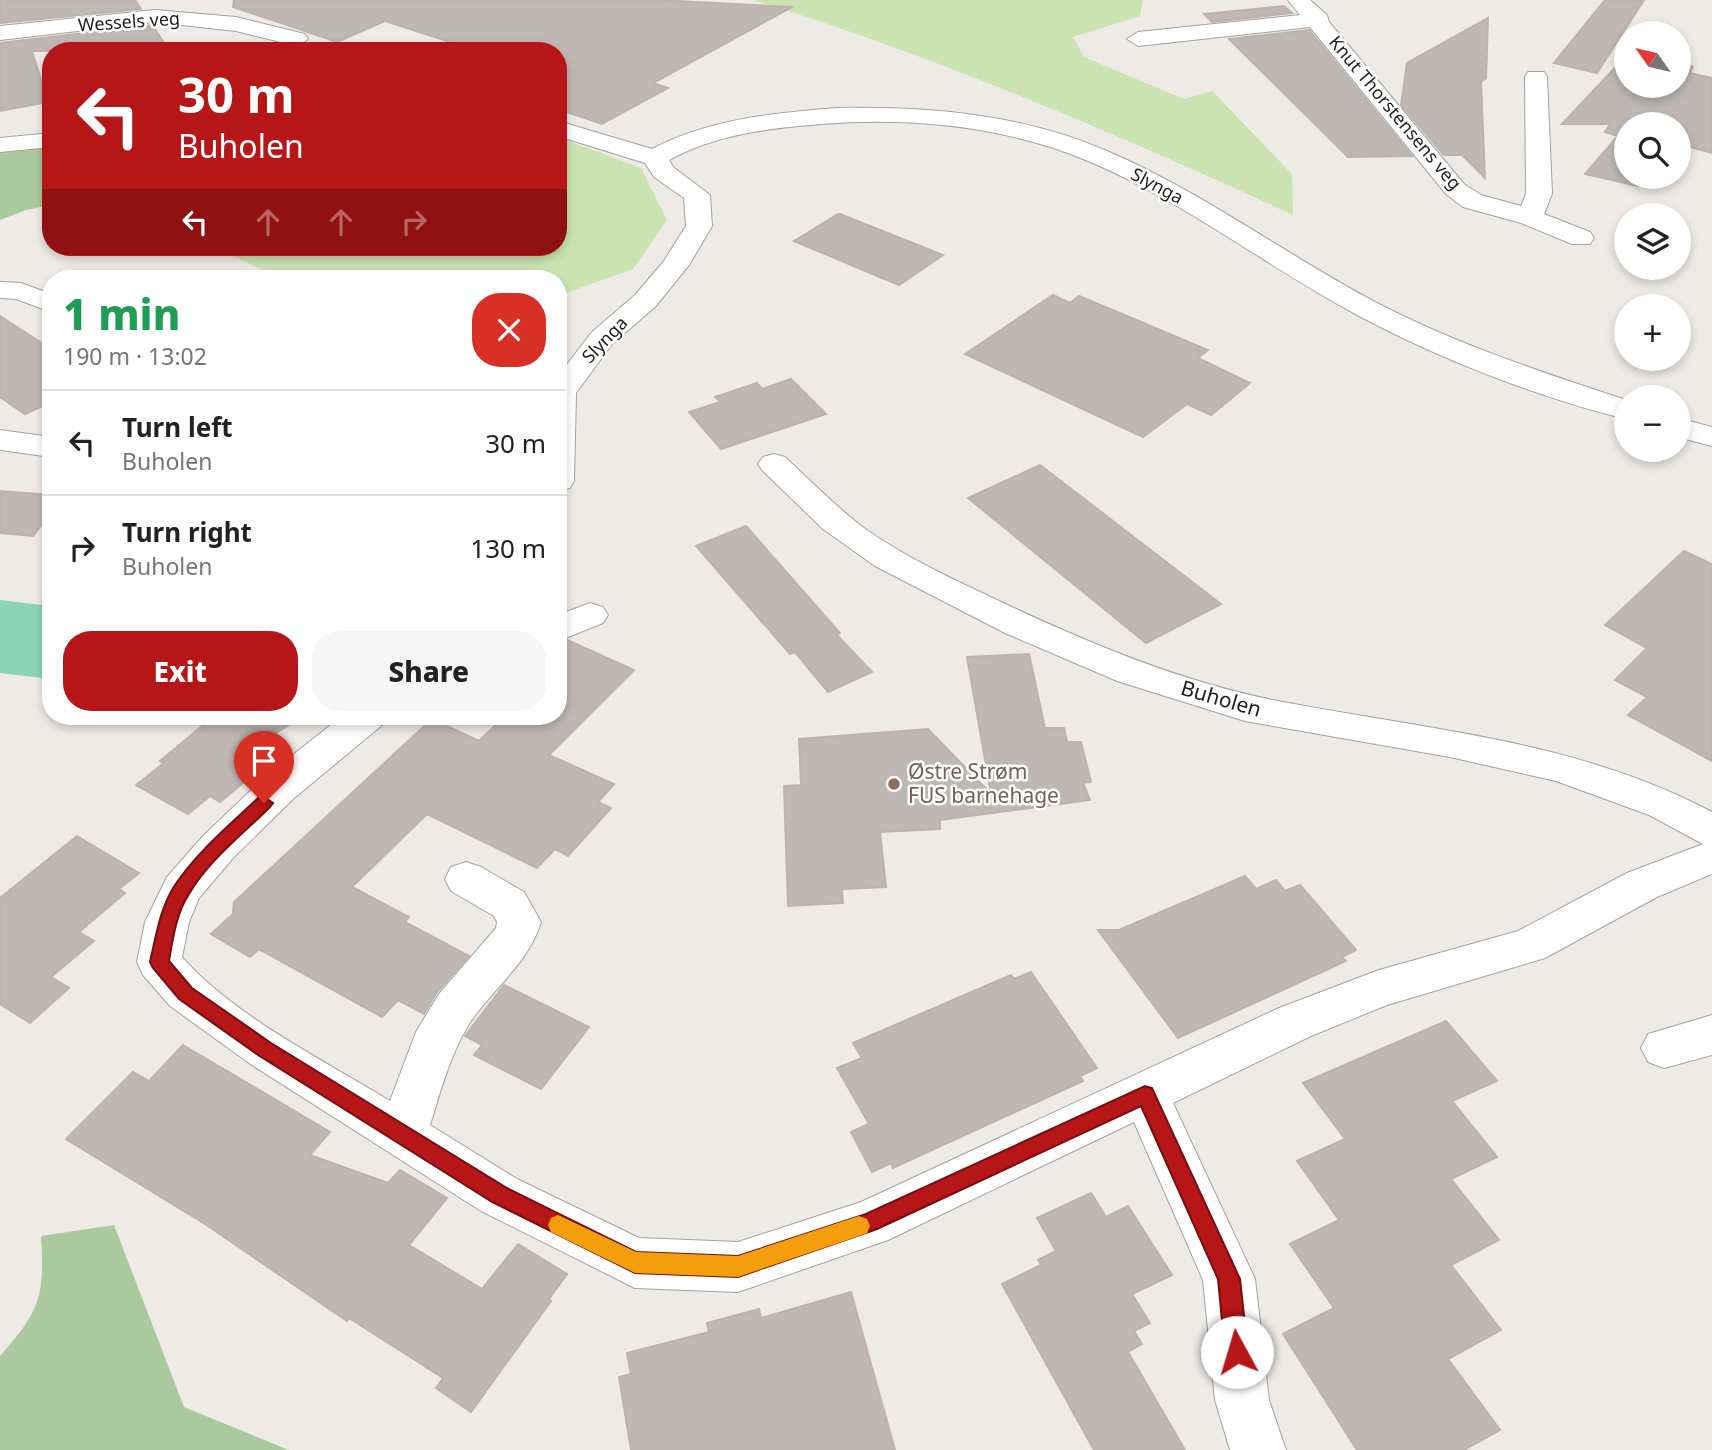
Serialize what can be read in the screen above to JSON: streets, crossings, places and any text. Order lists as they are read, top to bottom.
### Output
{
  "streets": {
    "street": [
      "Wessels veg",
      "Knut Thorstensens veg",
      "Slynga",
      "Buholen"
    ]
  },
  "places": ["Østre Strøm FUS barnehage"],
  "north": "top left",
  "page": {
    "map_buttons": ["+", "−"],
    "turn": ["30 m", "Buholen"],
    "heading": ["1 min", "190 m · 13:02"],
    "list": [
      {
        "name": "Turn left",
        "note": "Buholen",
        "value": "30 m"
      },
      {
        "name": "Turn right",
        "note": "Buholen",
        "value": "130 m"
      }
    ],
    "buttons": ["Exit", "Share"]
  }
}
